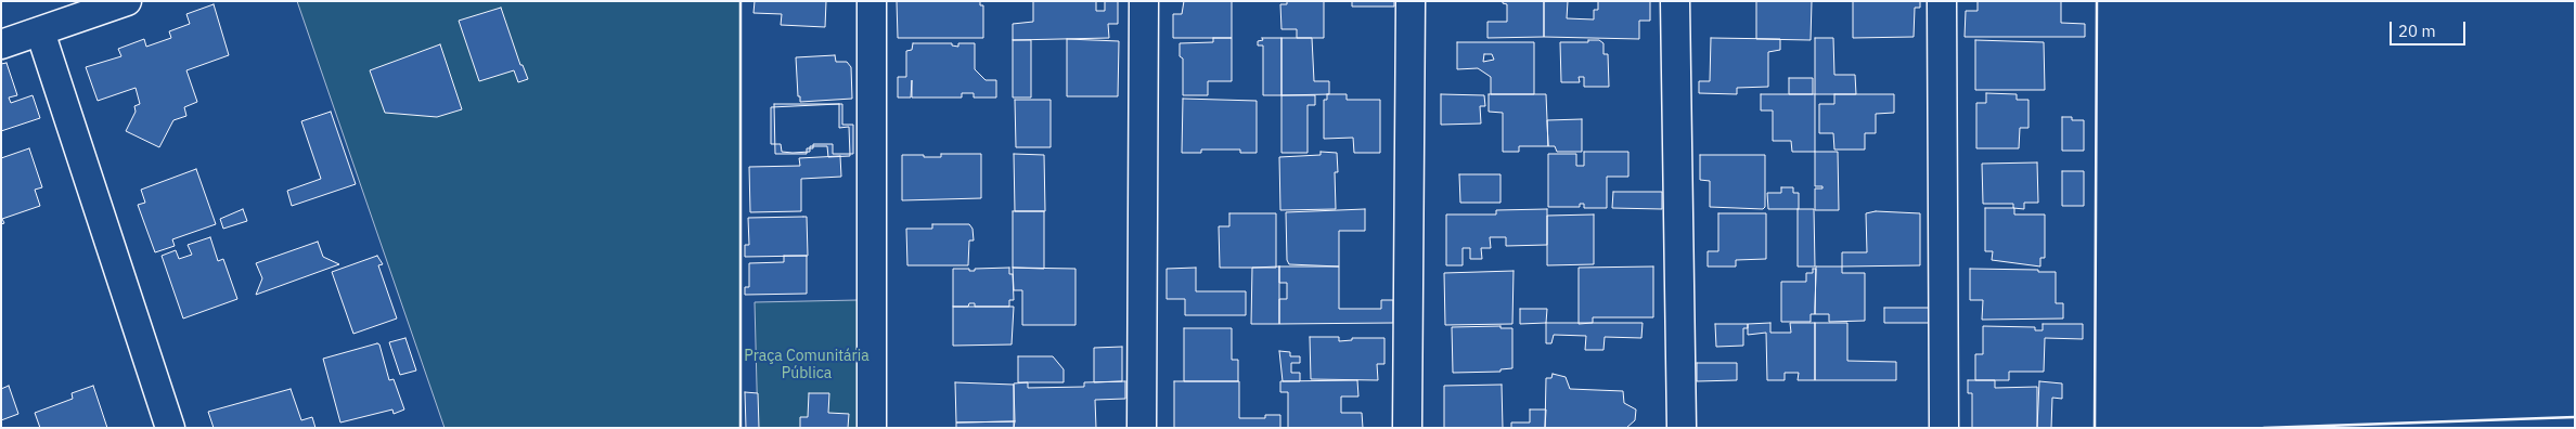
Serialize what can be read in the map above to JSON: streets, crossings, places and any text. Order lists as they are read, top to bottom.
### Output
{
  "parks": ["Praça Comunitária Pública"],
  "scale_bar": "20 m"
}
